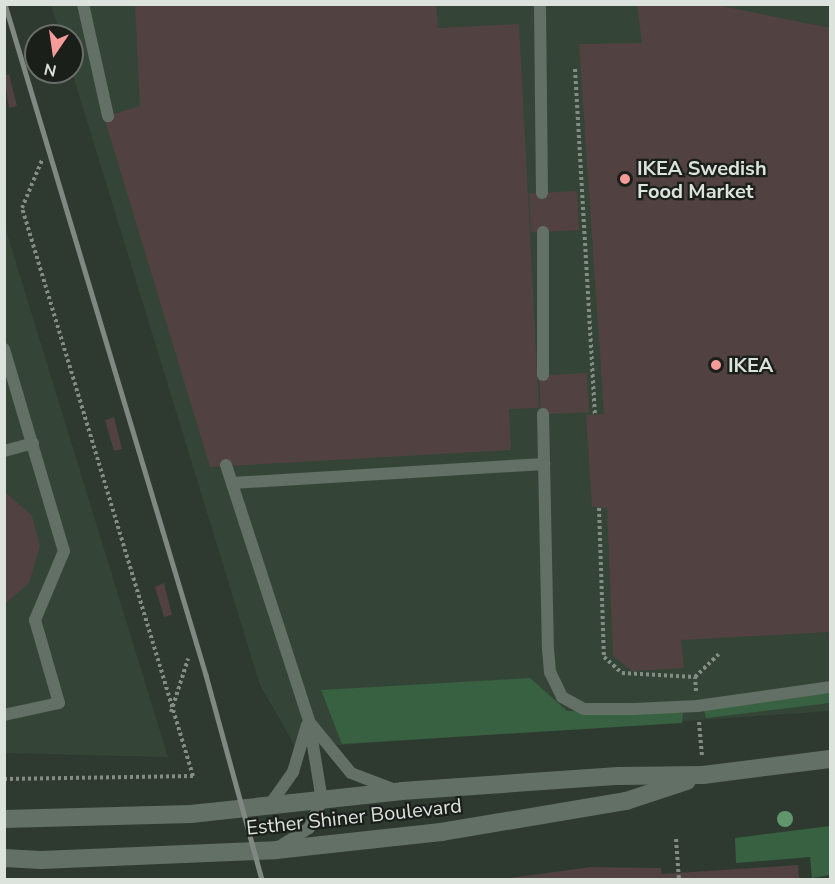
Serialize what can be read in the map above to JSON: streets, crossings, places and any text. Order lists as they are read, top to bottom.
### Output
{
  "streets": {
    "street": ["Esther Shiner Boulevard"]
  },
  "places": ["IKEA Swedish Food Market", "IKEA"],
  "north": "bottom"
}
